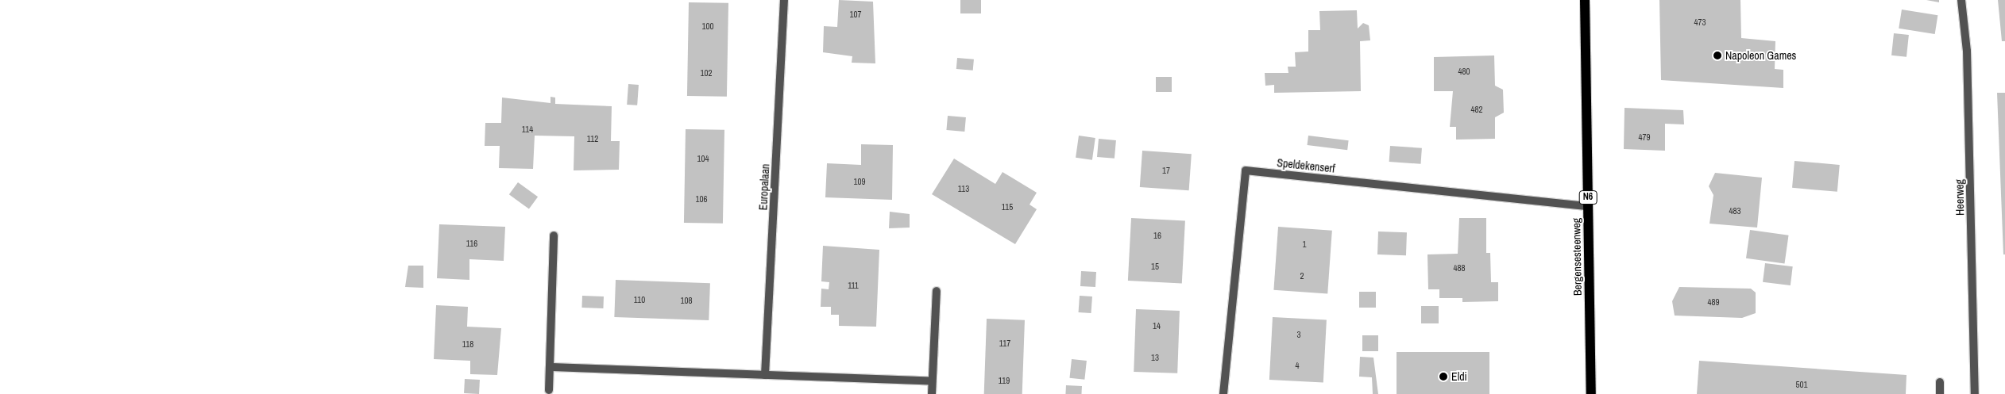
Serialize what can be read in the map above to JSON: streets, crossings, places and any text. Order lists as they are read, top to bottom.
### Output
{
  "streets": {
    "main road": ["N6", "Bergensesteenweg"],
    "street": ["Speldekenserf", "Europalaan", "Heerweg"]
  },
  "crossings": [
    ["Speldekenserf", "Bergensesteenweg"]
  ],
  "places": ["Napoleon Games", "Eldi"],
  "house_numbers": [
    "107",
    "473",
    "100",
    "480",
    "102",
    "482",
    "114",
    "479",
    "112",
    "104",
    "17",
    "109",
    "113",
    "106",
    "115",
    "483",
    "16",
    "116",
    "1",
    "15",
    "488",
    "2",
    "111",
    "110",
    "108",
    "489",
    "14",
    "3",
    "117",
    "118",
    "13",
    "4",
    "119",
    "501"
  ]
}
